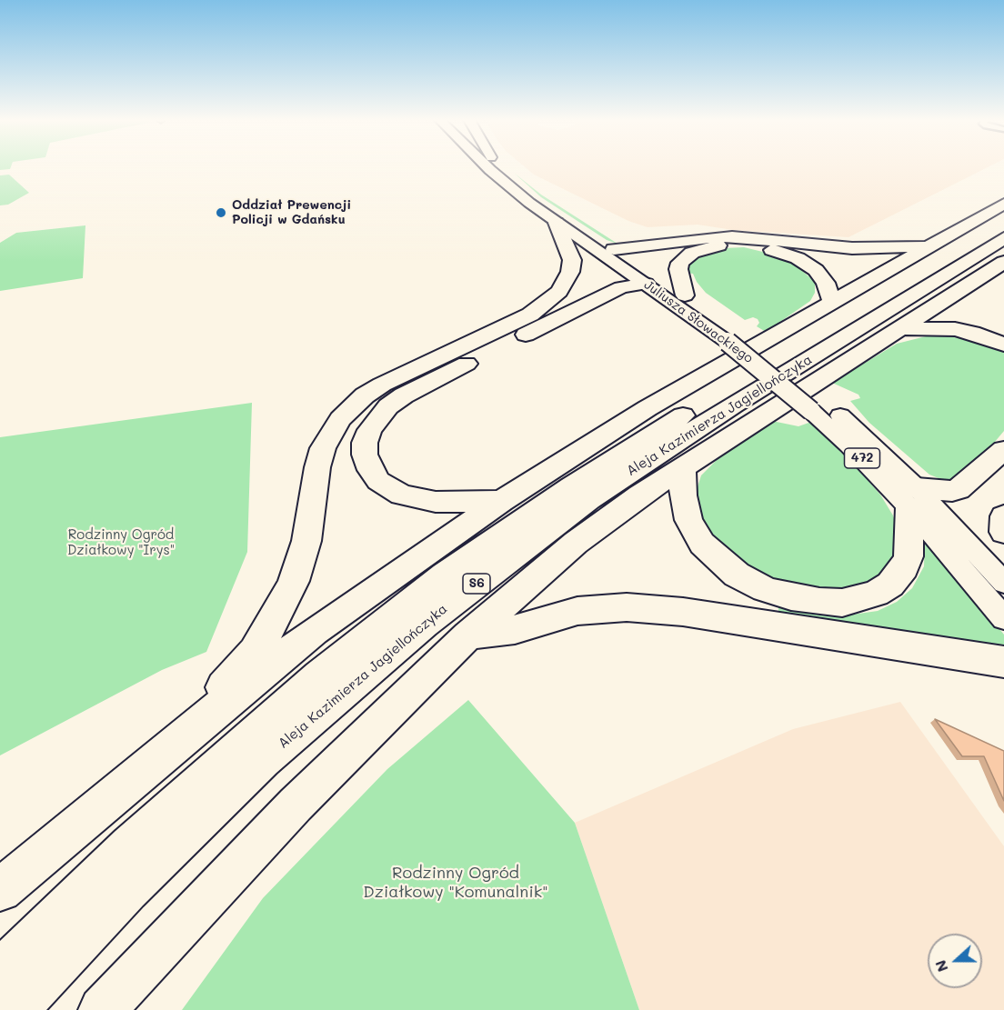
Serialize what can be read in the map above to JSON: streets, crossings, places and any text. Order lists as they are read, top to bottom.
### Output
{
  "streets": {
    "highway": ["Aleja Kazimierza Jagiellończyka", "S6"],
    "main road": ["Juliusza Słowackiego", "472"]
  },
  "parks": ["Rodzinny Ogród Działkowy \"Irys\"", "Rodzinny Ogród Działkowy \"Komunalnik\""],
  "places": ["Oddział Prewencji Policji w Gdańsku"],
  "north": "left"
}
